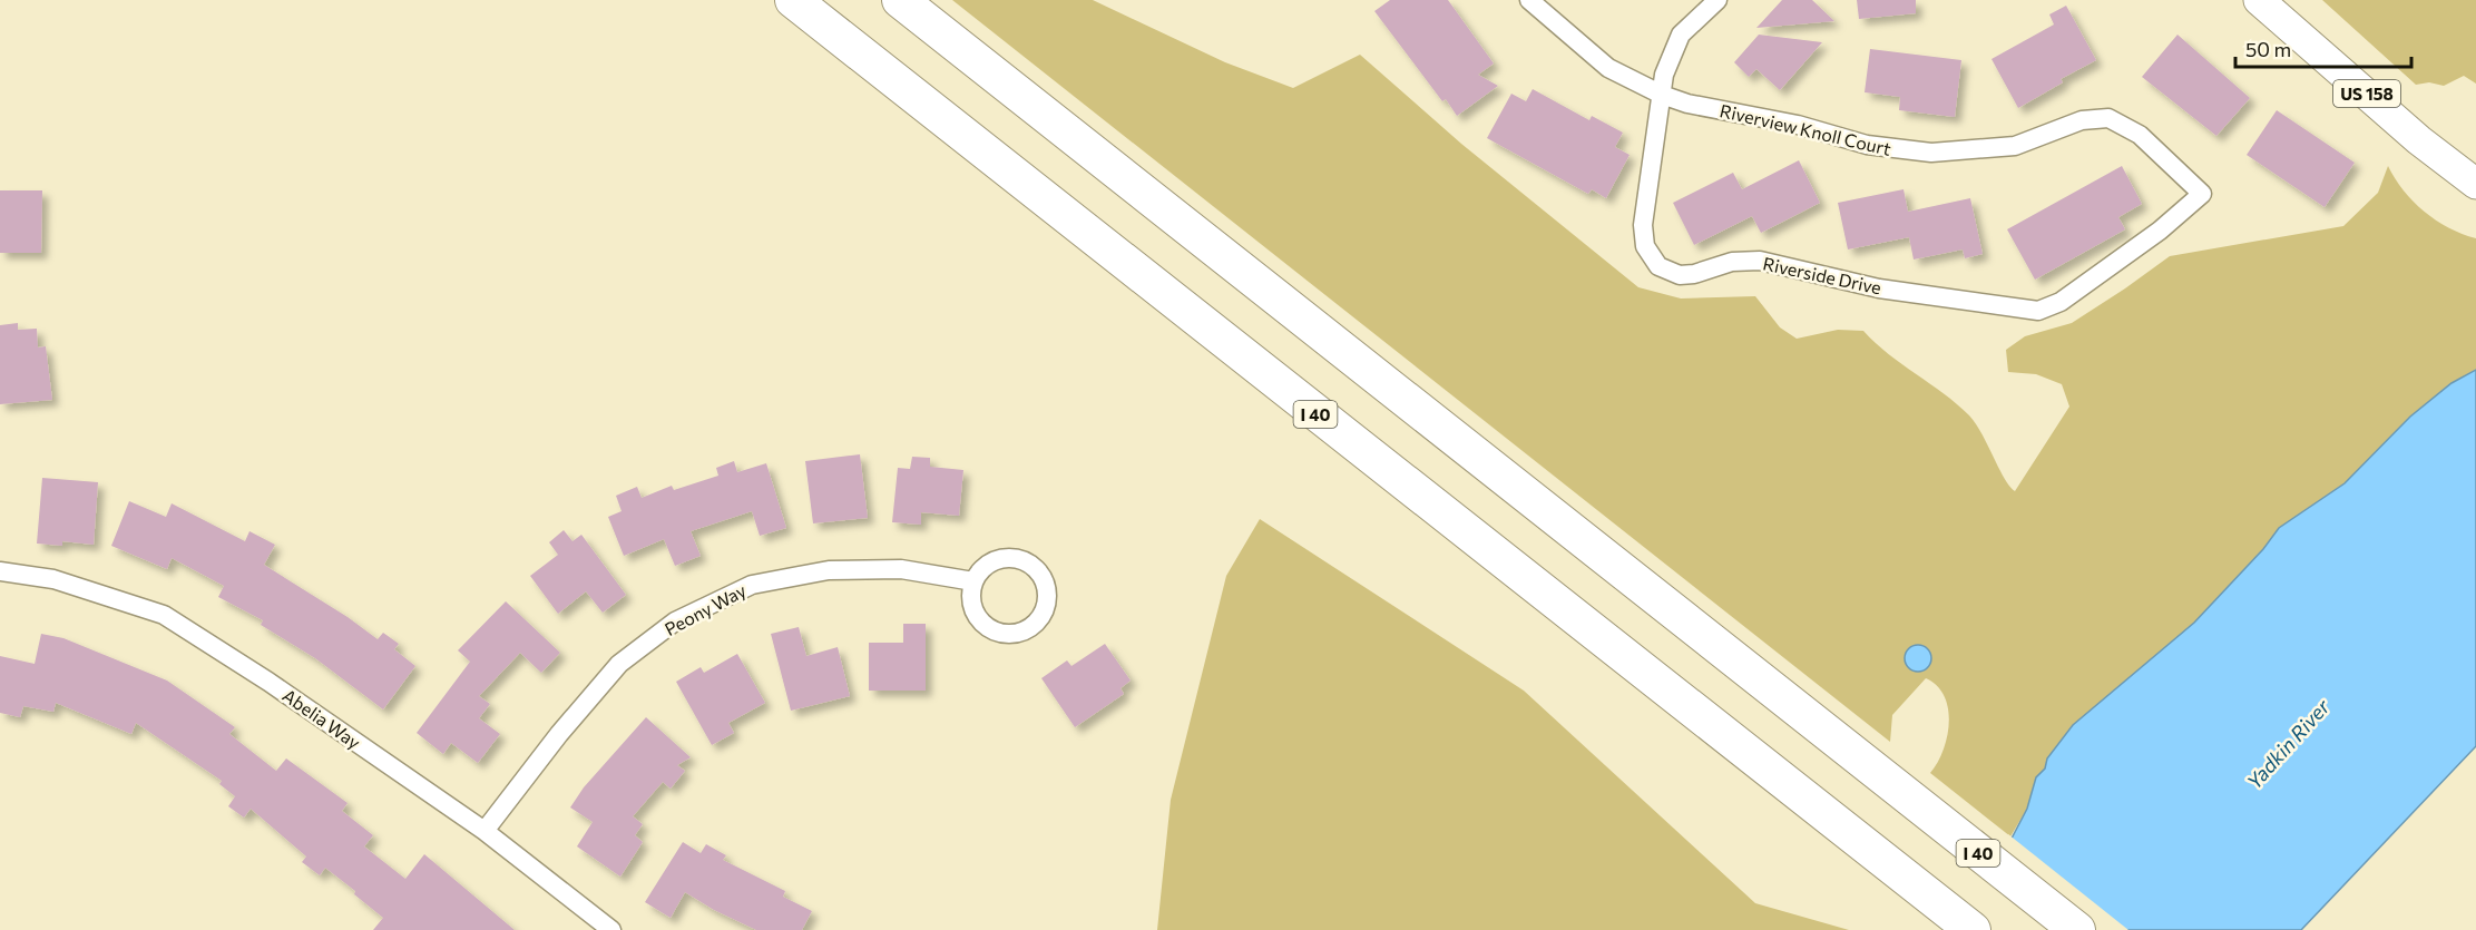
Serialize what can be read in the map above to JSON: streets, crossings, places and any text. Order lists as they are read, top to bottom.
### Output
{
  "streets": {
    "highway": ["I 40"],
    "main road": ["US 158"],
    "street": [
      "Riverview Knoll Court",
      "Riverside Drive",
      "Peony Way",
      "Abelia Way"
    ]
  },
  "crossings": [
    ["Riverview Knoll Court", "Riverside Drive"],
    ["Peony Way", "Abelia Way"]
  ],
  "water": ["Yadkin River"],
  "scale_bar": "50 m"
}
